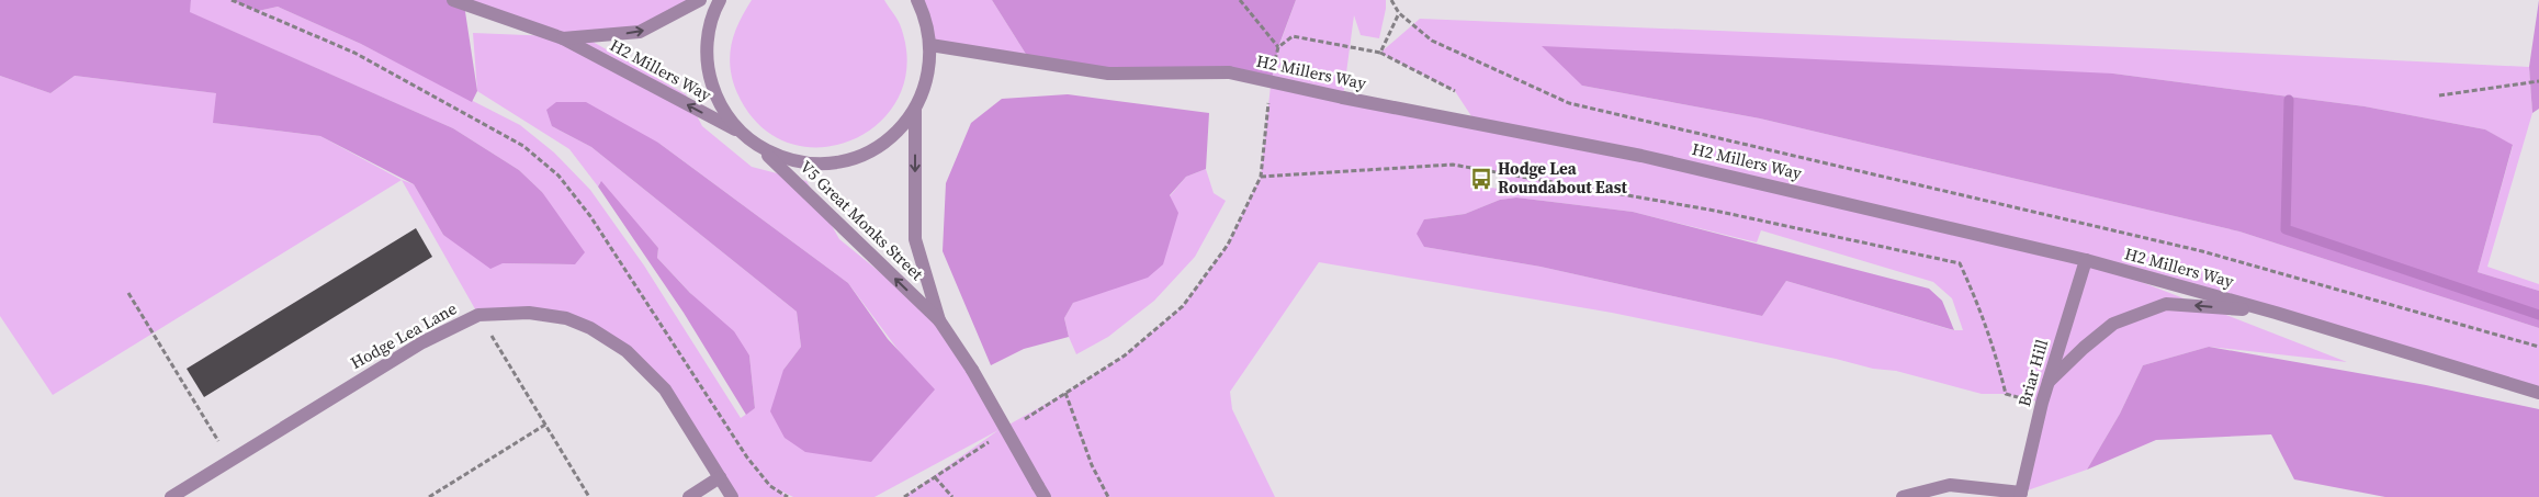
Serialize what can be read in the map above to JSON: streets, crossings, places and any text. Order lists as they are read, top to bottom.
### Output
{
  "streets": {
    "street": [
      "H2 Millers Way",
      "V5 Great Monks Street",
      "Hodge Lea Lane",
      "Briar Hill"
    ]
  },
  "crossings": [
    ["H2 Millers Way", "Briar Hill"]
  ],
  "places": {
    "bus stop": ["Hodge Lea Roundabout East"]
  }
}
